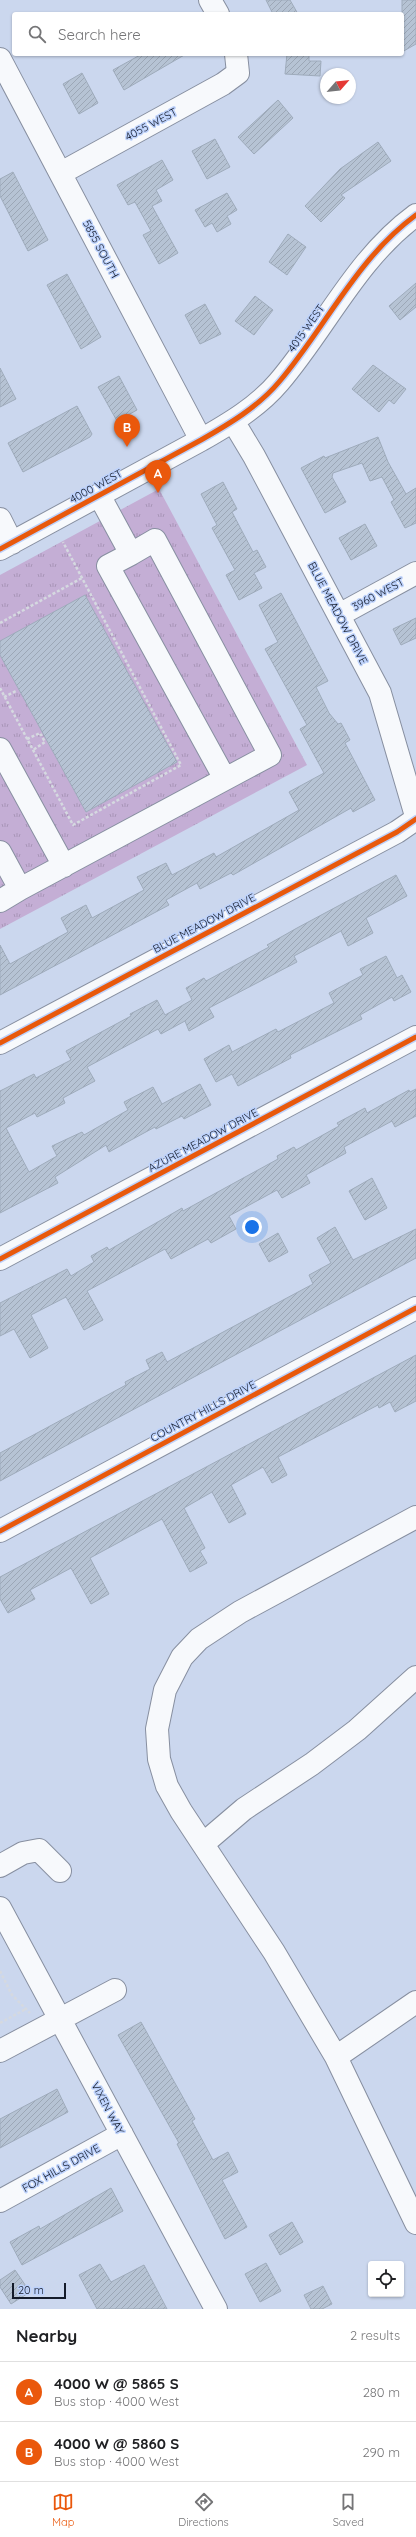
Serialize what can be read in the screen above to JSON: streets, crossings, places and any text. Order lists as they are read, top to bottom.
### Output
{
  "streets": {
    "street": [
      "4055 WEST",
      "5855 SOUTH",
      "4015 WEST",
      "4000 WEST",
      "3960 WEST",
      "BLUE MEADOW DRIVE",
      "AZURE MEADOW DRIVE",
      "COUNTRY HILLS DRIVE",
      "VIXEN WAY",
      "FOX HILLS DRIVE"
    ]
  },
  "crossings": [
    ["4055 WEST", "5855 SOUTH"],
    ["5855 SOUTH", "4015 WEST"],
    ["5855 SOUTH", "4000 WEST"],
    ["4015 WEST", "4000 WEST"],
    ["4015 WEST", "BLUE MEADOW DRIVE"],
    ["3960 WEST", "BLUE MEADOW DRIVE"],
    ["VIXEN WAY", "FOX HILLS DRIVE"]
  ],
  "scale_bar": "20 m",
  "north": "top right",
  "page": {
    "search": "Search here",
    "pins": ["B", "A"],
    "scale": "20 m",
    "heading": ["Nearby", "2 results"],
    "list": [
      {
        "mark": "A",
        "name": "4000 W @ 5865 S",
        "note": "Bus stop · 4000 West",
        "value": "280 m"
      },
      {
        "mark": "B",
        "name": "4000 W @ 5860 S",
        "note": "Bus stop · 4000 West",
        "value": "290 m"
      }
    ],
    "nav": ["Map", "Directions", "Saved"]
  }
}
